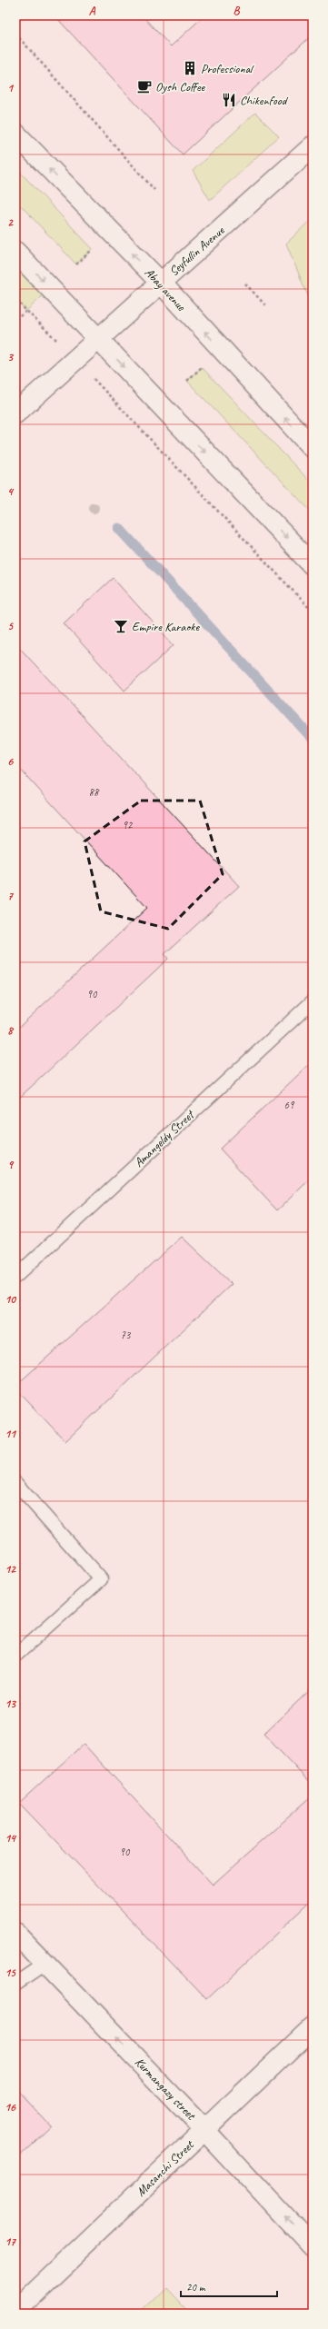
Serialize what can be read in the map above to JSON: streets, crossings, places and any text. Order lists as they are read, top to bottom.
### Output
{
  "streets": {
    "main road": [
      "Seyfullin Avenue",
      "Abay avenue",
      "Kurmangazy street",
      "Masanchi Street"
    ],
    "lane": ["Amangeldy Street"]
  },
  "crossings": [
    ["Seyfullin Avenue", "Abay avenue"],
    ["Kurmangazy street", "Masanchi Street"]
  ],
  "one_way": ["Kurmangazy street"],
  "places": {
    "building": ["Professional"],
    "cafe": ["Oysh Coffee"],
    "restaurant": ["Chikenfood"],
    "bar": ["Empire Karaoke"]
  },
  "house_numbers": [
    "88",
    "92",
    "90",
    "69",
    "73",
    "90"
  ],
  "scale_bar": "20 m",
  "grid": {
    "columns": ["A", "B"],
    "rows": [
      "1",
      "2",
      "3",
      "4",
      "5",
      "6",
      "7",
      "8",
      "9",
      "10",
      "11",
      "12",
      "13",
      "14",
      "15",
      "16",
      "17"
    ]
  }
}
